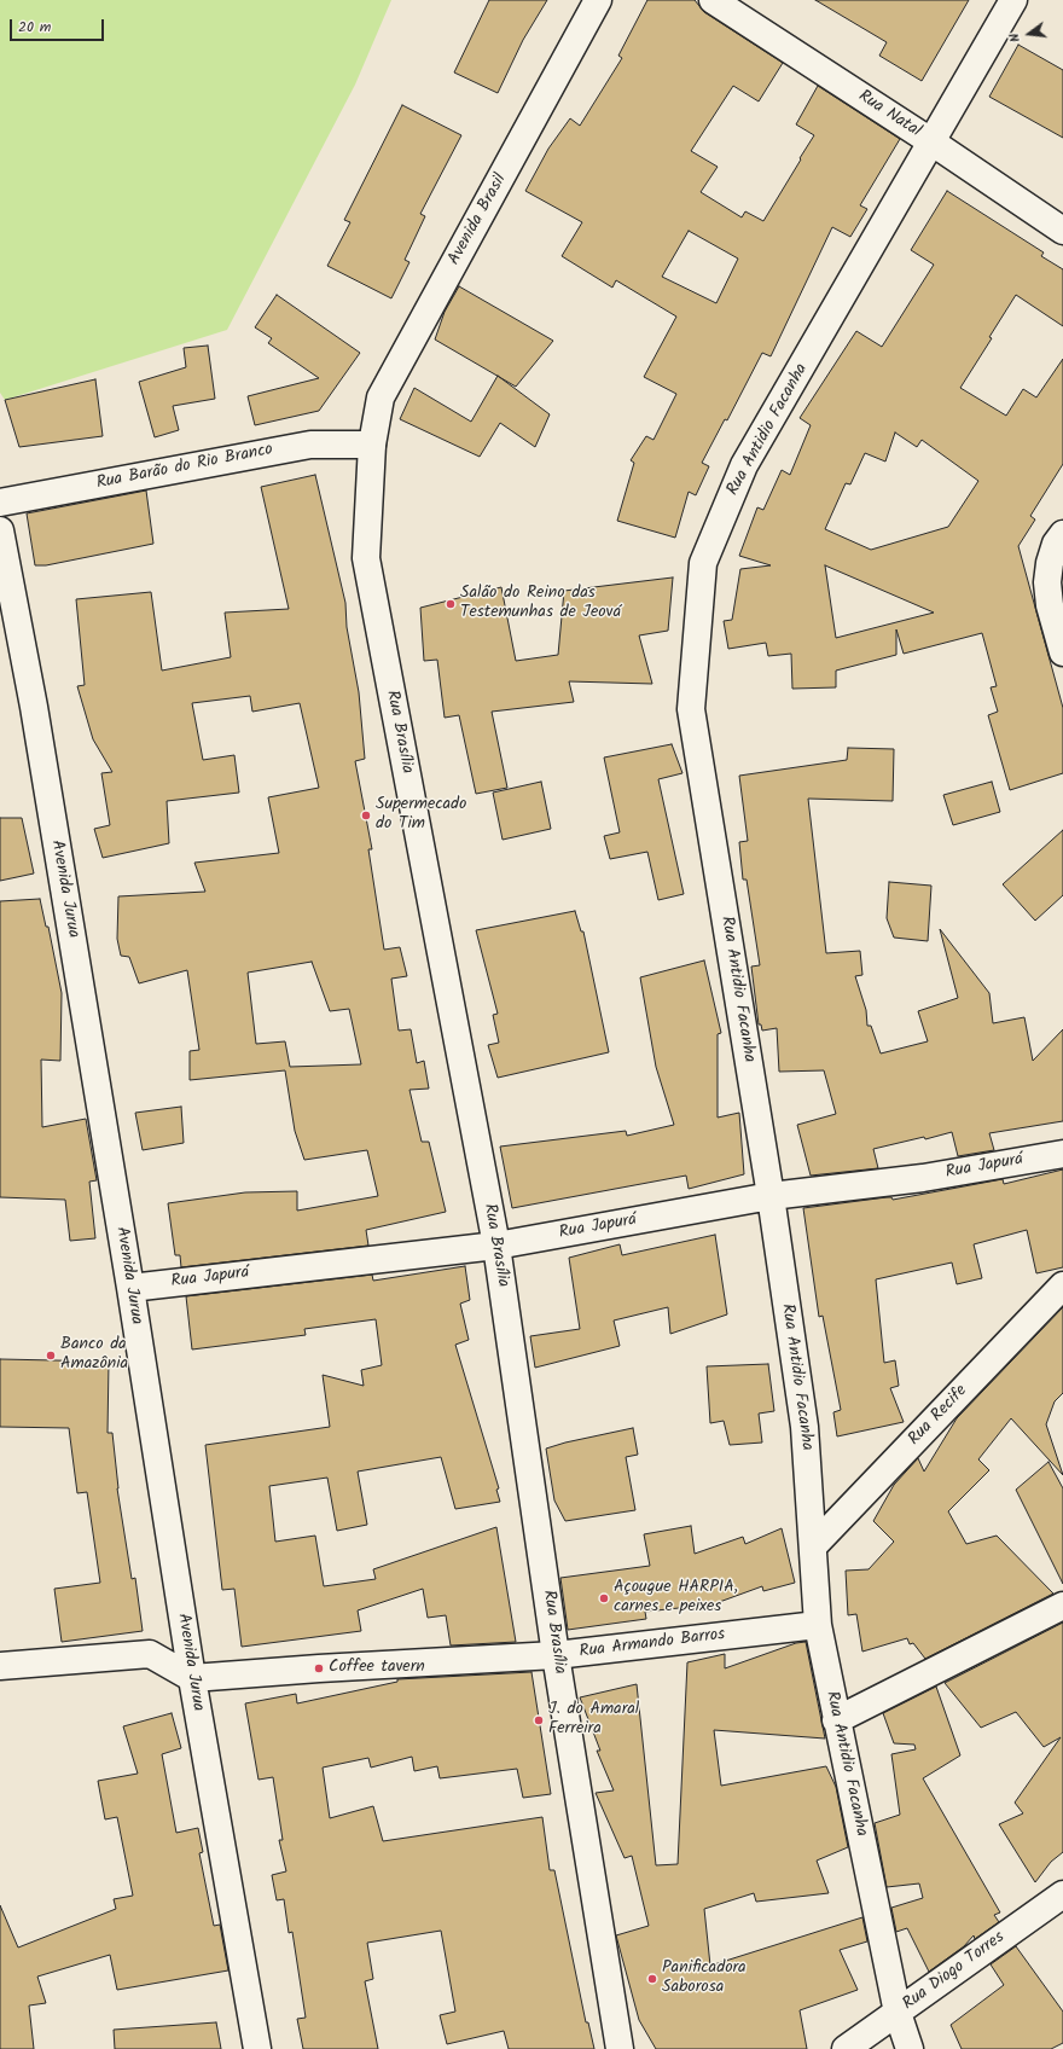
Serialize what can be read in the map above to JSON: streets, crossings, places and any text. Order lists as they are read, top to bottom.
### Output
{
  "streets": {
    "street": [
      "Rua Natal",
      "Avenida Brasil",
      "Rua Antidio Facanha",
      "Rua Barão do Rio Branco",
      "Rua Brasília",
      "Avenida Jurua",
      "Rua Japurá",
      "Rua Recife",
      "Rua Armando Barros",
      "Rua Diogo Torres"
    ]
  },
  "crossings": [
    ["Rua Natal", "Rua Antidio Facanha"],
    ["Avenida Brasil", "Rua Barão do Rio Branco"],
    ["Avenida Brasil", "Rua Brasília"],
    ["Rua Antidio Facanha", "Rua Japurá"],
    ["Rua Antidio Facanha", "Rua Recife"],
    ["Rua Antidio Facanha", "Rua Armando Barros"],
    ["Rua Antidio Facanha", "Rua Diogo Torres"],
    ["Rua Barão do Rio Branco", "Rua Brasília"],
    ["Rua Brasília", "Rua Japurá"],
    ["Rua Brasília", "Rua Armando Barros"],
    ["Avenida Jurua", "Rua Japurá"],
    ["Avenida Jurua", "Rua Armando Barros"]
  ],
  "places": [
    "Salão do Reino das Testemunhas de Jeová",
    "Supermecado do Tim",
    "Banco da Amazônia",
    "Açougue HARPIA, carnes e peixes",
    "Coffee tavern",
    "J. do Amaral Ferreira",
    "Panificadora Saborosa"
  ],
  "scale_bar": "20 m",
  "north": "left"
}
